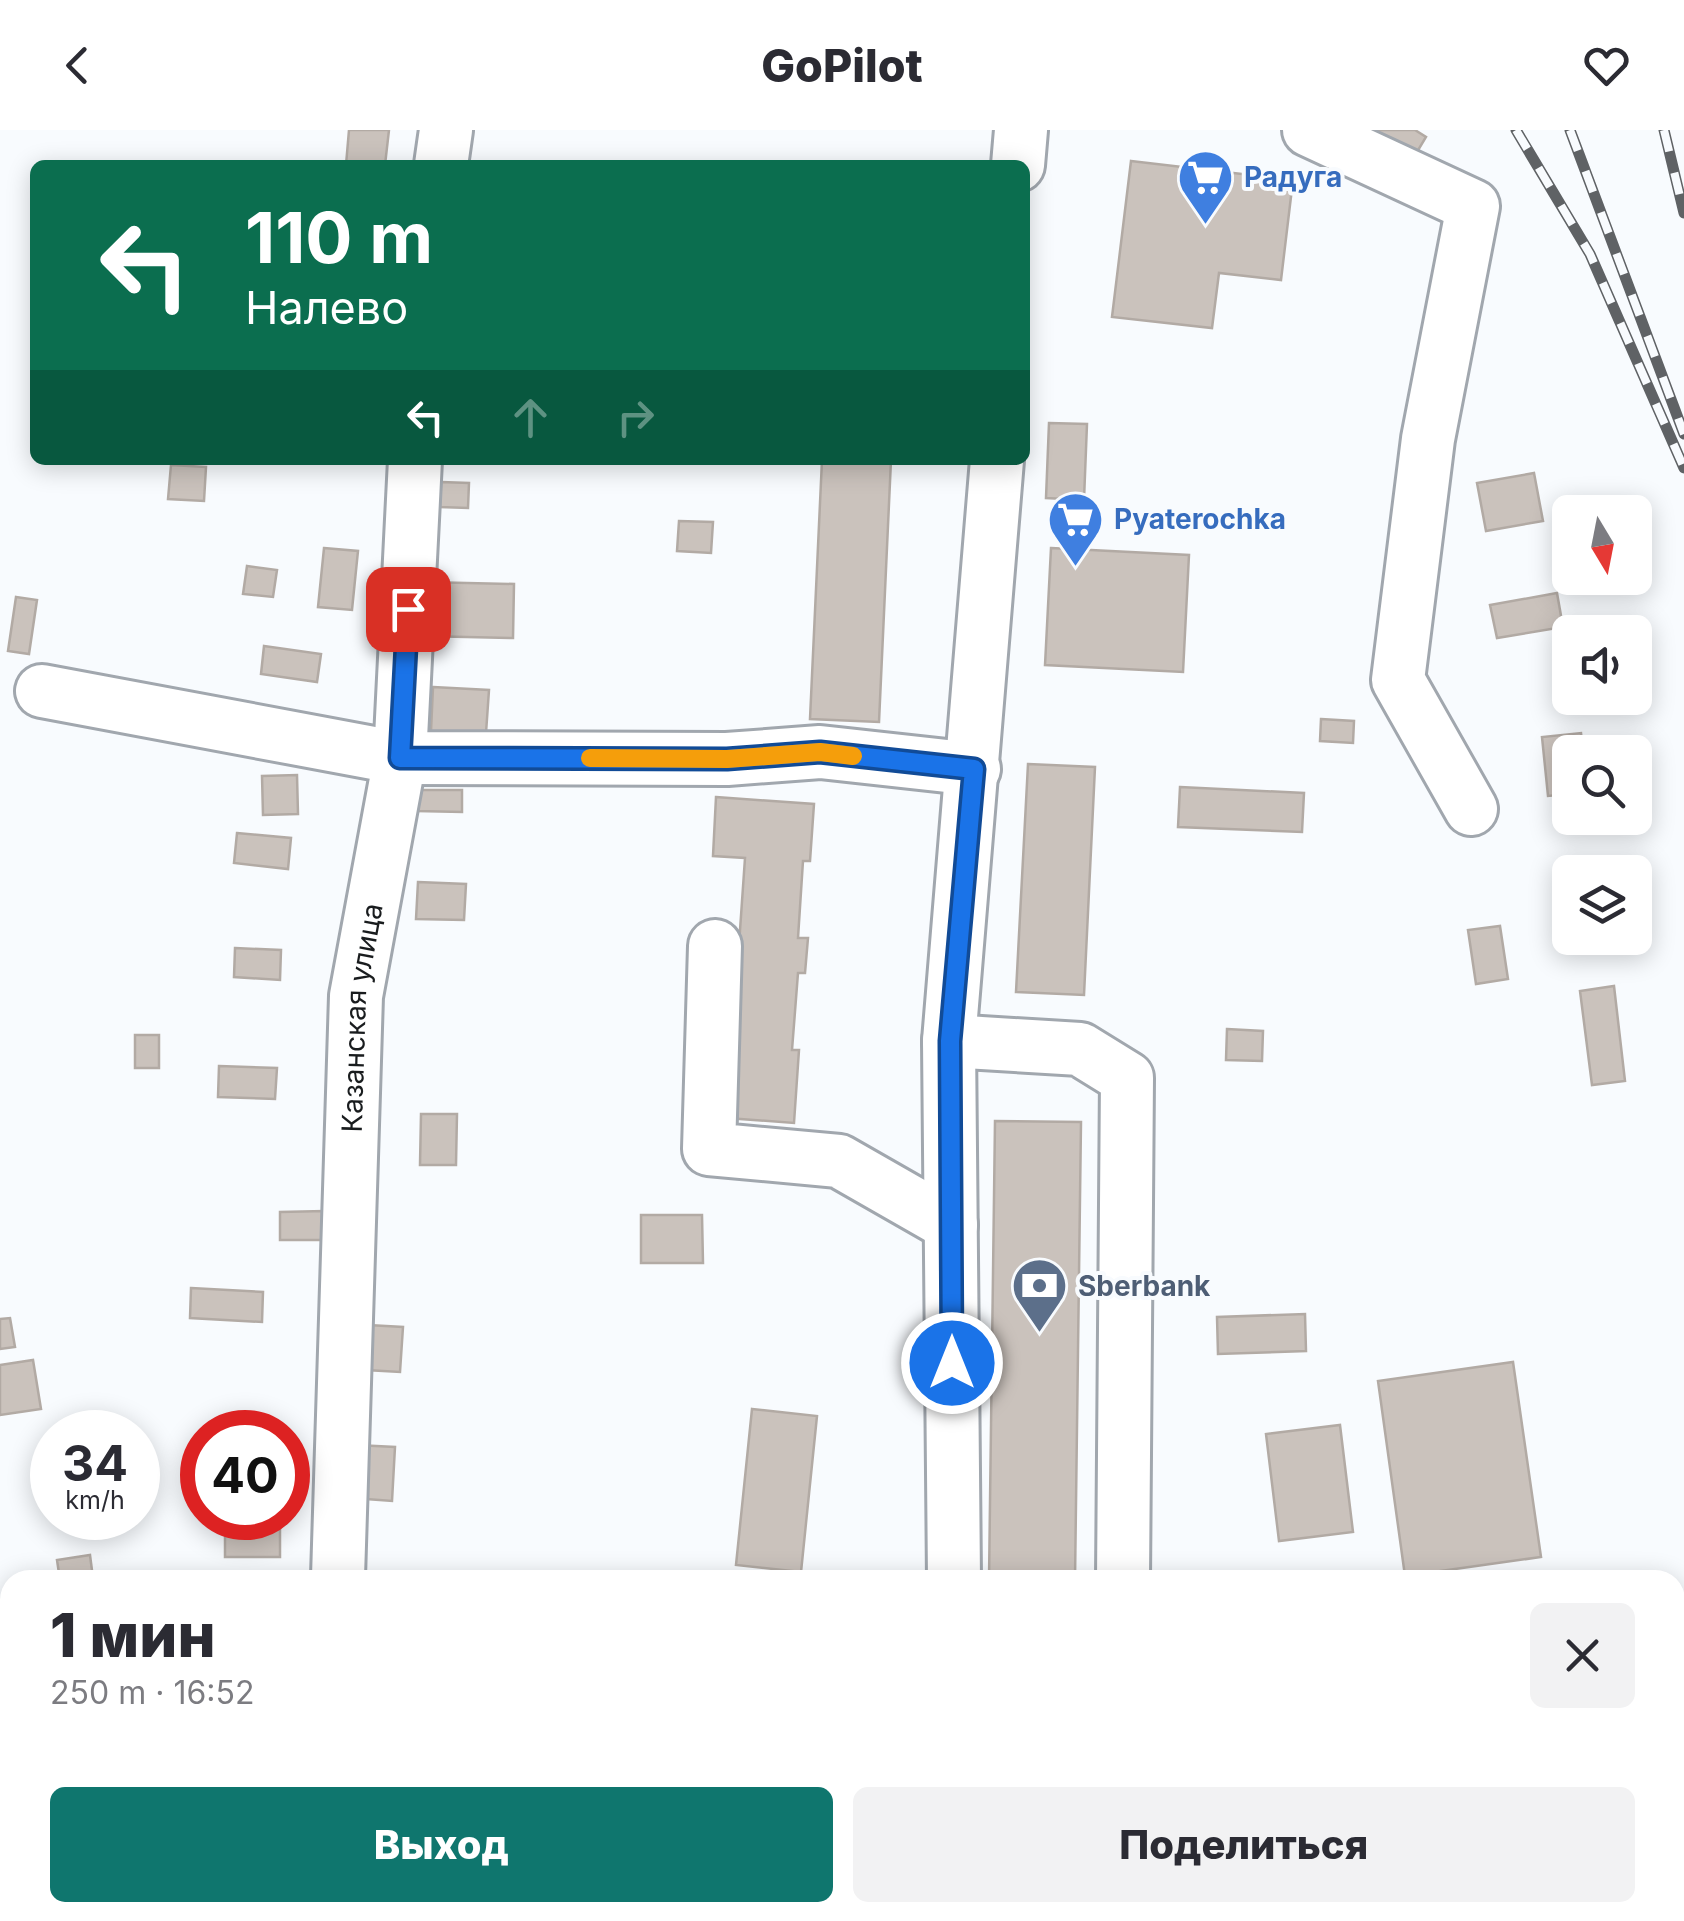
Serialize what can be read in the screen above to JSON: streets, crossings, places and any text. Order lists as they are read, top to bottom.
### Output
{
  "streets": {
    "street": ["Казанская улица"]
  },
  "places": {
    "supermarket": ["Радуга", "Pyaterochka"],
    "bank": ["Sberbank"]
  },
  "north": "bottom",
  "page": {
    "header": "GoPilot",
    "turn": ["110 m", "Налево"],
    "speed": "34 km/h",
    "limit": "40",
    "heading": ["1 мин", "250 m · 16:52"],
    "buttons": ["Выход", "Поделиться"]
  }
}
